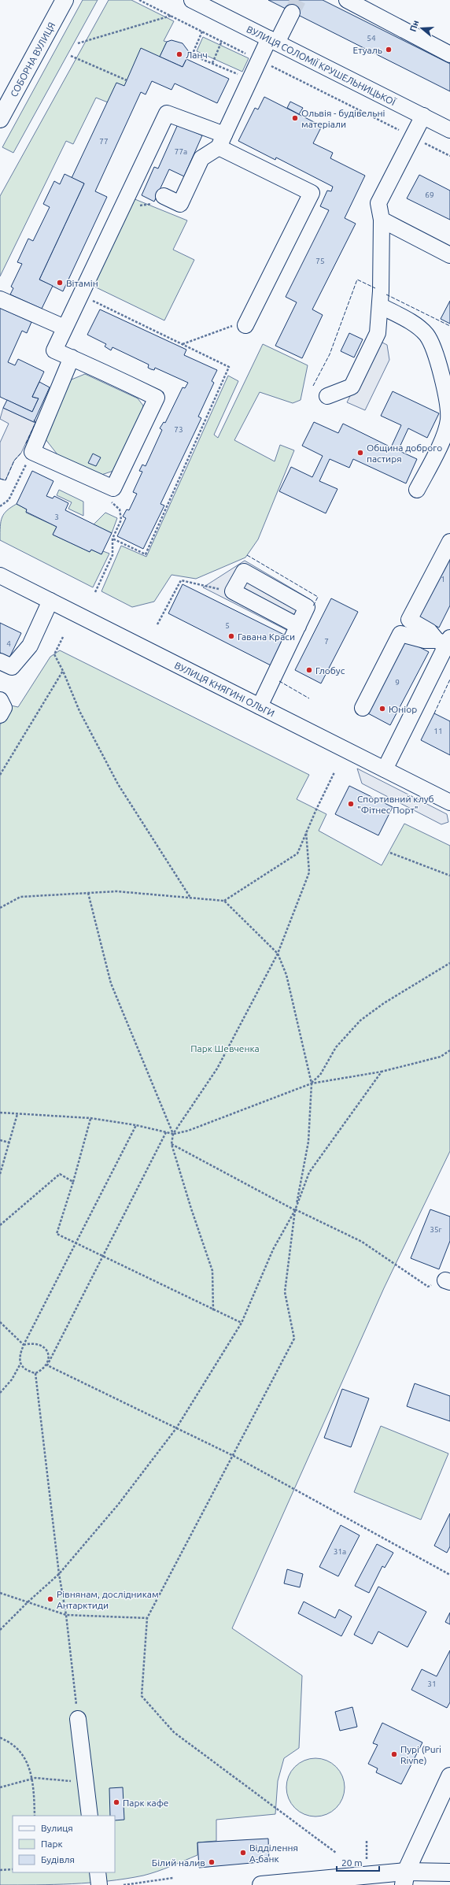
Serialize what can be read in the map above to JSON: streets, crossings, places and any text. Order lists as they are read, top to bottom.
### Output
{
  "streets": {
    "main road": ["СОБОРНА ВУЛИЦЯ"],
    "street": ["ВУЛИЦЯ СОЛОМІЇ КРУШЕЛЬНИЦЬКОЇ", "ВУЛИЦЯ КНЯГИНІ ОЛЬГИ"]
  },
  "parks": ["Парк Шевченка"],
  "places": [
    "Етуаль",
    "Ланч",
    "Ольвія - будівельні матеріали",
    "Вітамін",
    "Община доброго пастиря",
    "Гавана Краси",
    "Глобус",
    "Юніор",
    "Спортивний клуб \"Фітнес Порт\"",
    "Рівнянам, дослідникам Антарктиди",
    "Пурі (Puri Rivne)",
    "Парк кафе",
    "Відділення А-банк",
    "Білий налив"
  ],
  "house_numbers": [
    "54",
    "77",
    "77а",
    "69",
    "75",
    "73",
    "3",
    "1",
    "5",
    "7",
    "4",
    "9",
    "11",
    "35г",
    "31а",
    "31"
  ],
  "legend": ["Вулиця", "Парк", "Будівля"],
  "scale_bar": "20 m",
  "north": "left"
}
